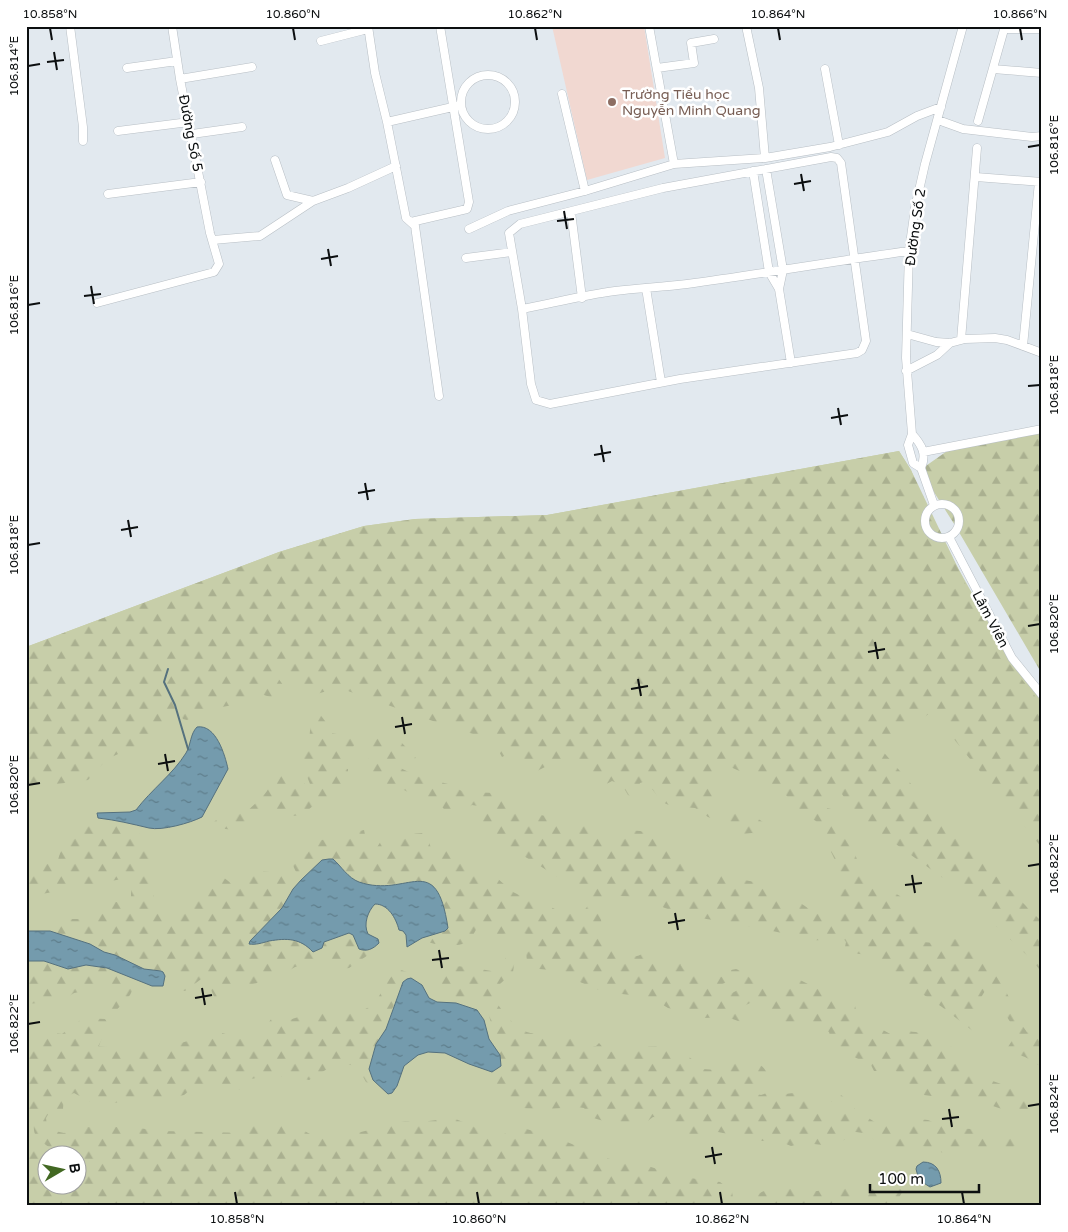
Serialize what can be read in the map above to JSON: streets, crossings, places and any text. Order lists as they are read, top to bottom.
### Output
{
  "streets": {
    "street": ["Đường Số 5", "Đường Số 2", "Lâm Viên"]
  },
  "places": ["Trường Tiểu học Nguyễn Minh Quang"],
  "scale_bar": "100 m",
  "north": "right",
  "coordinates": [
    "10.858°N",
    "10.860°N",
    "10.862°N",
    "10.864°N",
    "10.866°N",
    "106.814°E",
    "106.816°E",
    "106.818°E",
    "106.820°E",
    "106.822°E",
    "106.824°E"
  ]
}
